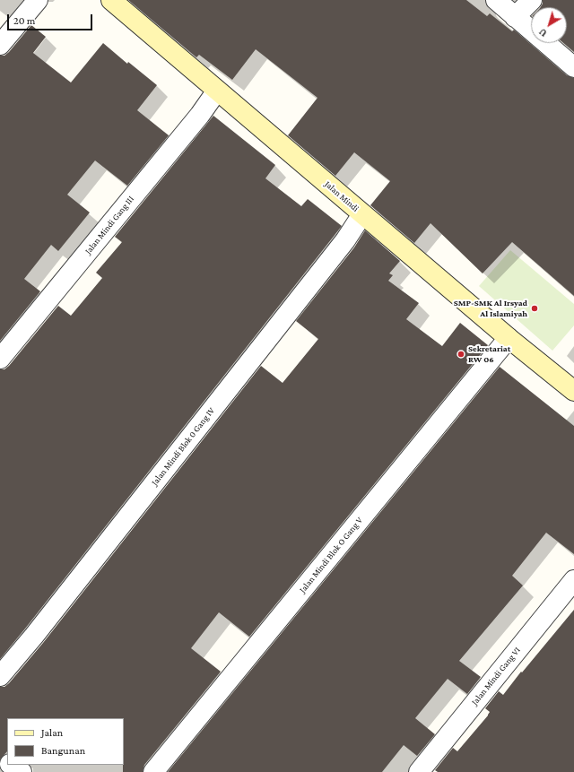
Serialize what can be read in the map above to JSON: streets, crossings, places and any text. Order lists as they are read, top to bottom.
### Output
{
  "streets": {
    "street": [
      "Jalan Mindi",
      "Jalan Mindi Gang III",
      "Jalan Mindi Blok 0 Gang IV",
      "Jalan Mindi Blok O Gang V",
      "Jalan Mindi Gang VI"
    ]
  },
  "crossings": [
    ["Jalan Mindi", "Jalan Mindi Gang III"],
    ["Jalan Mindi", "Jalan Mindi Blok 0 Gang IV"],
    ["Jalan Mindi", "Jalan Mindi Blok O Gang V"]
  ],
  "places": ["SMP-SMK Al Irsyad Al Islamiyah", "Sekretariat RW 06"],
  "legend": ["Jalan", "Bangunan"],
  "scale_bar": "20 m",
  "north": "bottom left"
}
